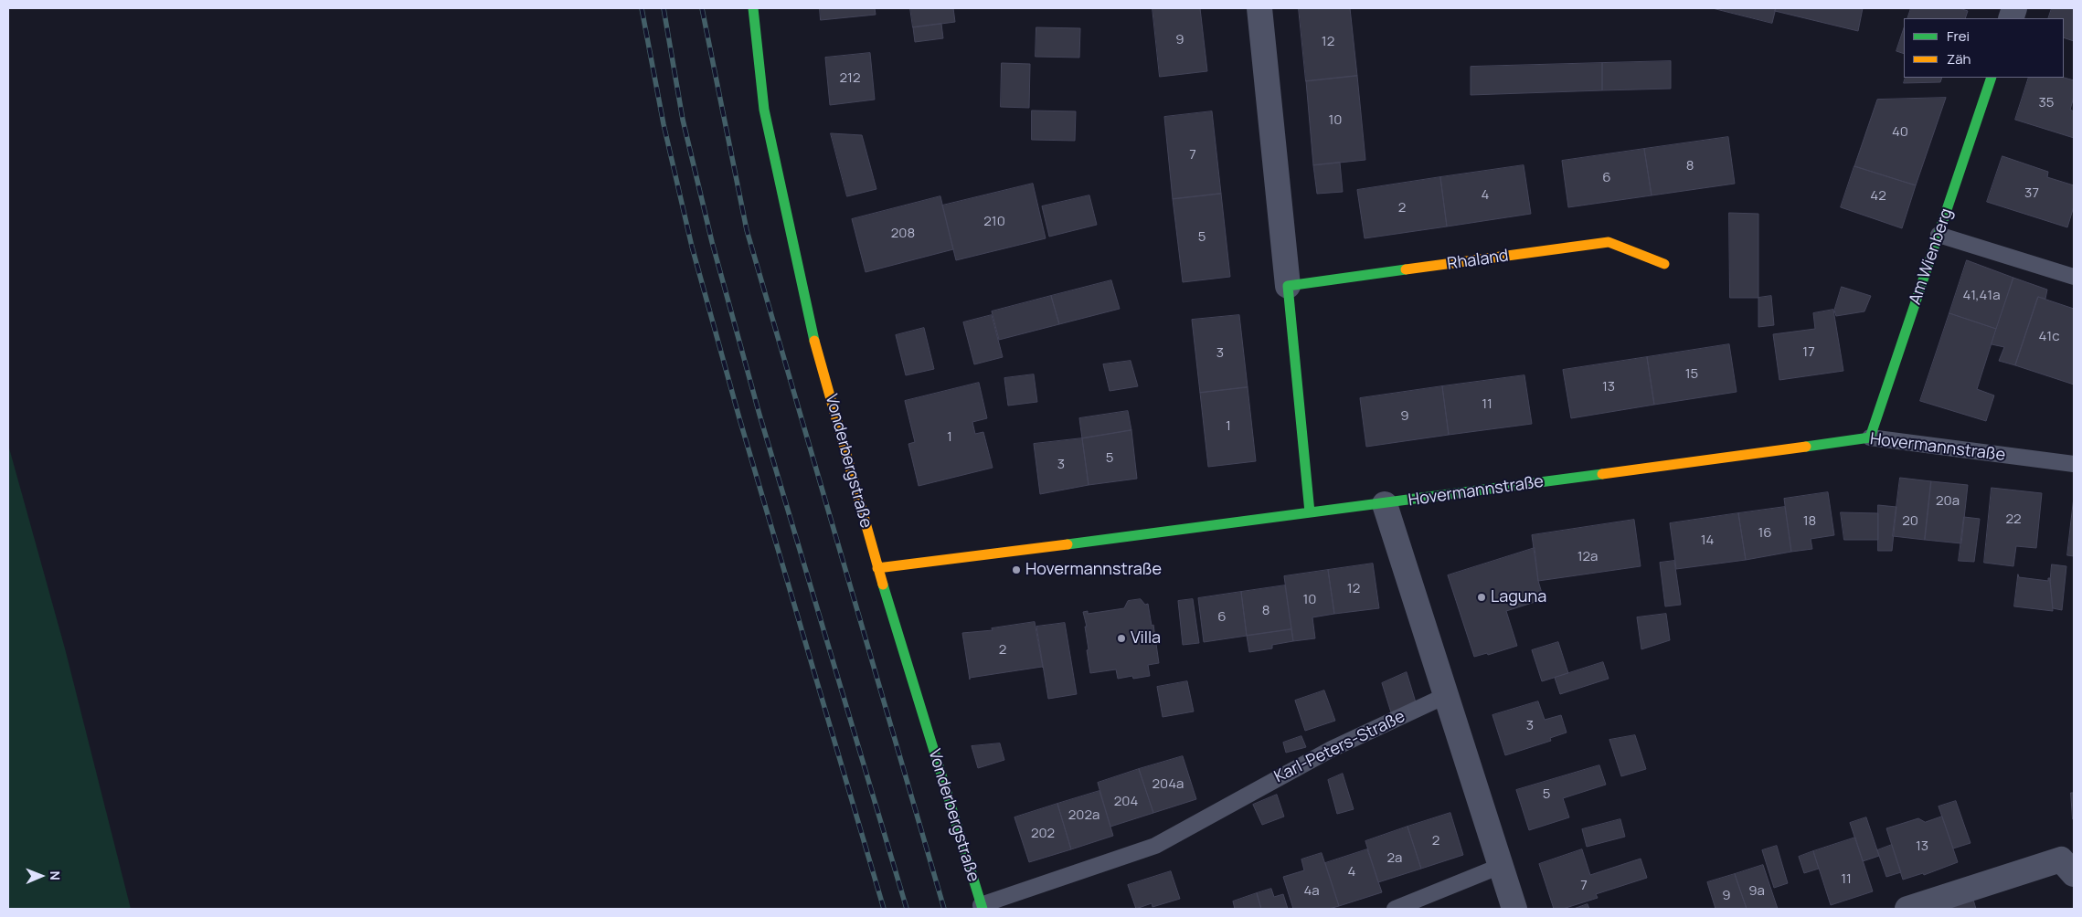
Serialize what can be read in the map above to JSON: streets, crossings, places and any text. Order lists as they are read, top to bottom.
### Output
{
  "streets": {
    "street": [
      "Am Wienberg",
      "Rhaland",
      "Hovermannstraße",
      "Vonderbergstraße"
    ],
    "lane": ["Karl-Peters-Straße"]
  },
  "crossings": [
    ["Am Wienberg", "Hovermannstraße"],
    ["Hovermannstraße", "Vonderbergstraße"],
    ["Vonderbergstraße", "Karl-Peters-Straße"]
  ],
  "places": ["Hovermannstraße", "Laguna", "Villa"],
  "house_numbers": [
    "9",
    "12",
    "212",
    "35",
    "10",
    "40",
    "7",
    "8",
    "6",
    "37",
    "4",
    "42",
    "2",
    "210",
    "208",
    "5",
    "41,41a",
    "41c",
    "17",
    "3",
    "15",
    "13",
    "11",
    "9",
    "1",
    "1",
    "5",
    "3",
    "20a",
    "22",
    "18",
    "20",
    "16",
    "14",
    "12a",
    "12",
    "10",
    "8",
    "6",
    "2",
    "3",
    "204a",
    "5",
    "204",
    "202a",
    "202",
    "2",
    "13",
    "2a",
    "4",
    "11",
    "7",
    "4a",
    "9a",
    "9"
  ],
  "legend": ["Frei", "Zäh"],
  "north": "right"
}
